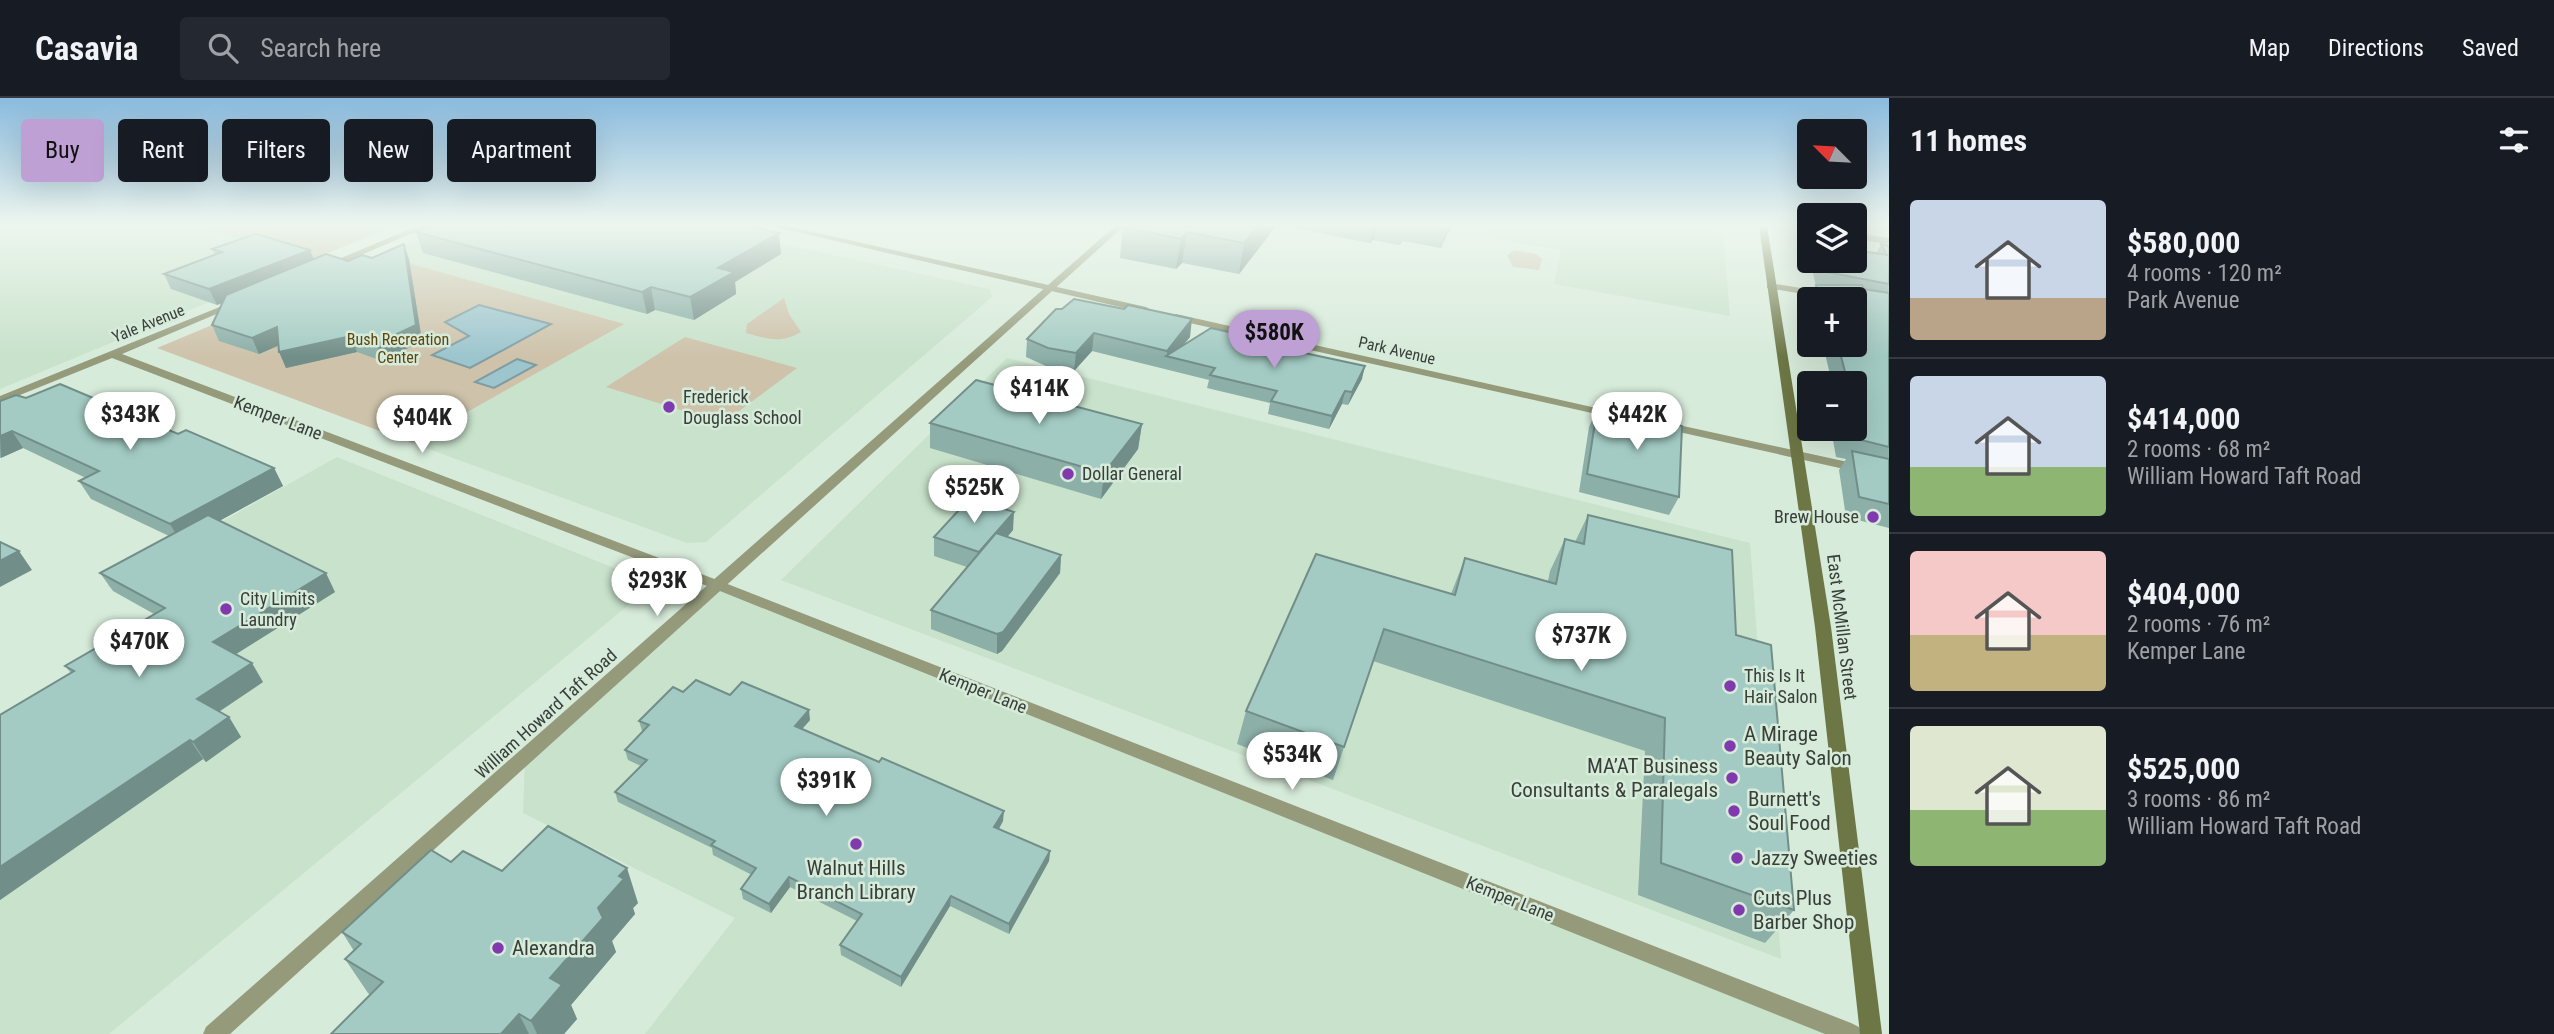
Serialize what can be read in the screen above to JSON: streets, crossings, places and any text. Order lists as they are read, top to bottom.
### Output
{
  "streets": {
    "main road": ["East McMillan Street"],
    "street": [
      "Yale Avenue",
      "Park Avenue",
      "Kemper Lane",
      "William Howard Taft Road"
    ]
  },
  "crossings": [
    ["Yale Avenue", "Kemper Lane"],
    ["Kemper Lane", "William Howard Taft Road"]
  ],
  "parks": ["Bush Recreation Center"],
  "places": [
    "Frederick Douglass School",
    "Dollar General",
    "Brew House",
    "City Limits Laundry",
    "This Is It Hair Salon",
    "A Mirage Beauty Salon",
    "MA’AT Business Consultants & Paralegals",
    "Burnett's Soul Food",
    "Walnut Hills Branch Library",
    "Jazzy Sweeties",
    "Cuts Plus Barber Shop",
    "Alexandra"
  ],
  "north": "top left",
  "page": {
    "header": "Casavia",
    "search": "Search here",
    "nav": ["Map", "Directions", "Saved"],
    "heading": "11 homes",
    "map_buttons": ["+", "−"],
    "chip": [
      "Buy",
      "Rent",
      "Filters",
      "New",
      "Apartment"
    ],
    "list": [
      {
        "name": "$580,000",
        "note": "4 rooms · 120 m² · Park Avenue"
      },
      {
        "name": "$414,000",
        "note": "2 rooms · 68 m² · William Howard Taft Road"
      },
      {
        "name": "$404,000",
        "note": "2 rooms · 76 m² · Kemper Lane"
      },
      {
        "name": "$525,000",
        "note": "3 rooms · 86 m² · William Howard Taft Road"
      }
    ],
    "price": [
      "$580K",
      "$414K",
      "$343K",
      "$442K",
      "$404K",
      "$525K",
      "$293K",
      "$737K",
      "$470K",
      "$534K",
      "$391K"
    ]
  }
}
